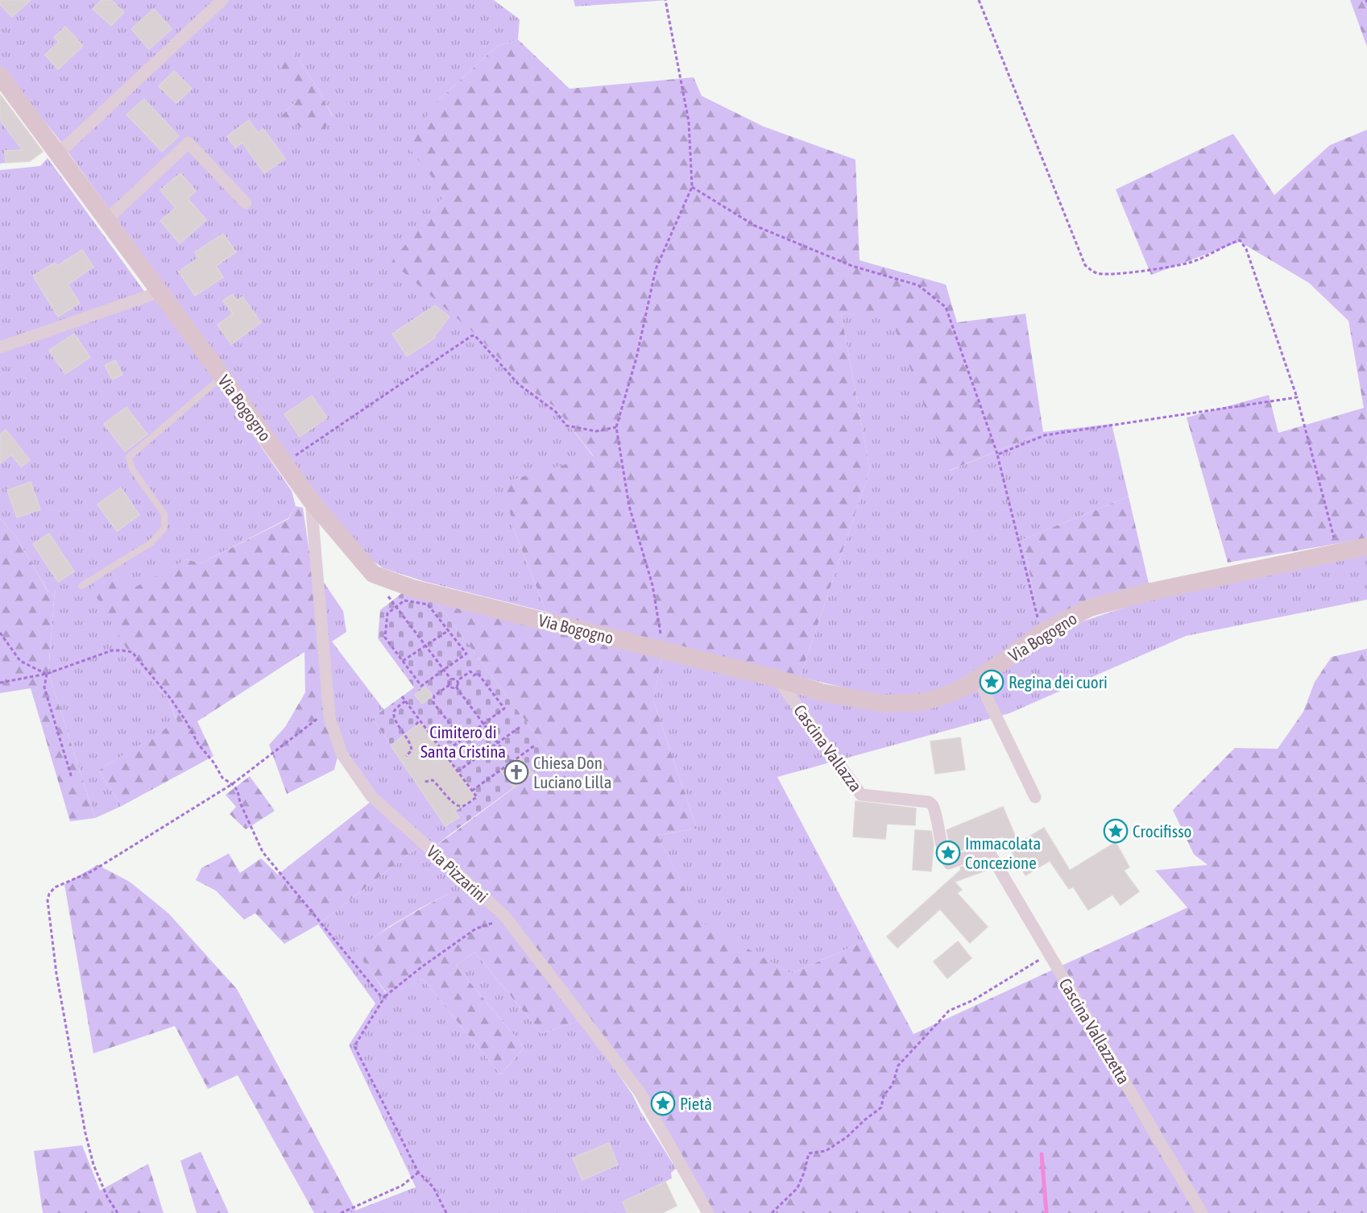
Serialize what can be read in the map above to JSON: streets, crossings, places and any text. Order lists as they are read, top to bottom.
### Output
{
  "streets": {
    "main road": ["Via Bogogno"],
    "street": ["Cascina Vallazza", "Via Pizzarini", "Cascina Vallazzetta"]
  },
  "crossings": [
    ["Via Bogogno", "Cascina Vallazza"],
    ["Via Bogogno", "Via Pizzarini"],
    ["Cascina Vallazza", "Cascina Vallazzetta"]
  ],
  "parks": ["Cimitero di Santa Cristina"],
  "places": {
    "place": [
      "Regina dei cuori",
      "Crocifisso",
      "Immacolata Concezione",
      "Pietà"
    ],
    "church": ["Chiesa Don Luciano Lilla"]
  }
}
